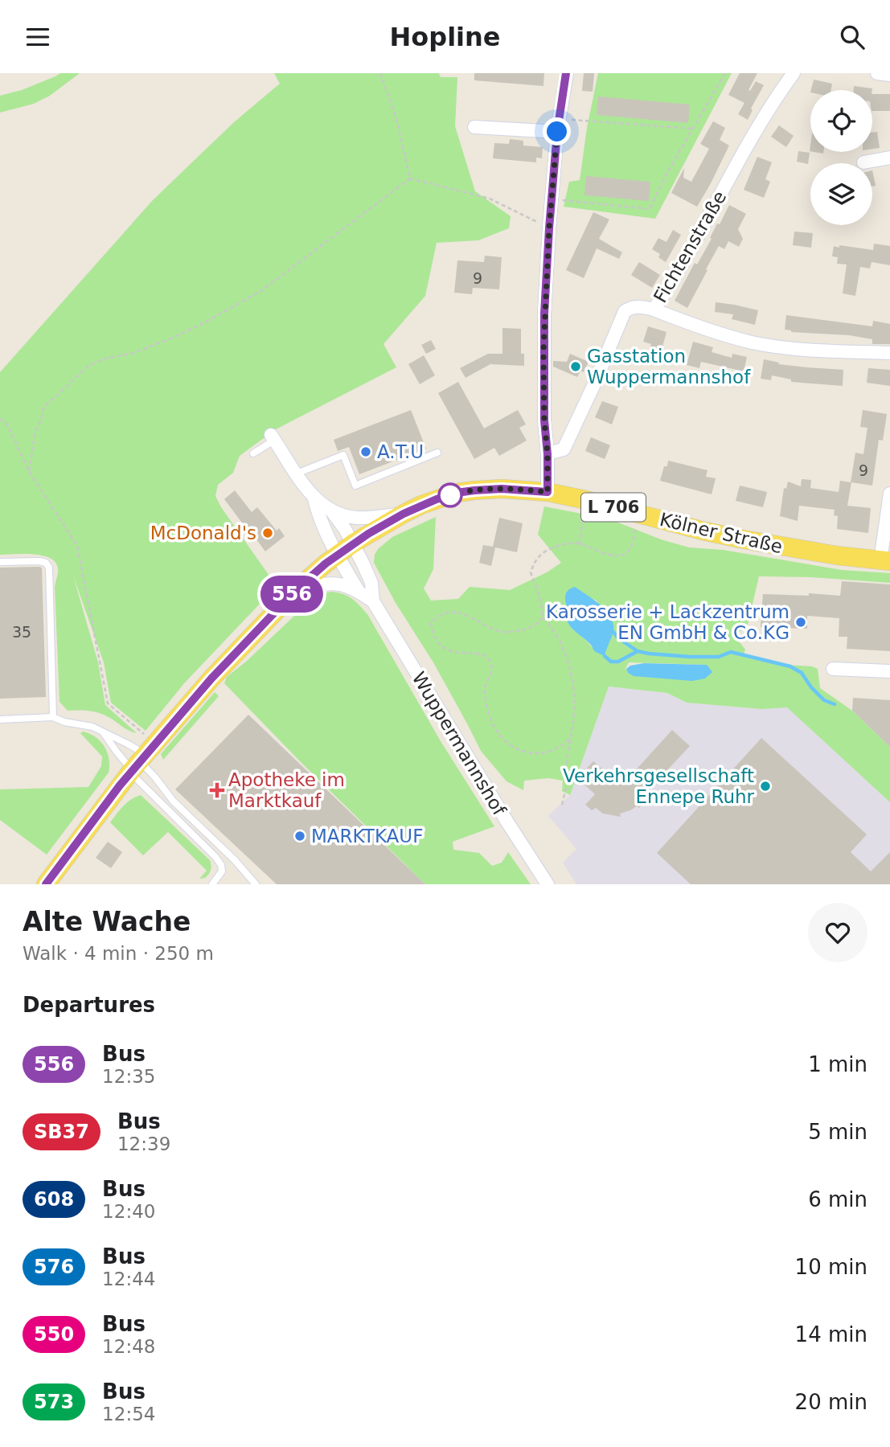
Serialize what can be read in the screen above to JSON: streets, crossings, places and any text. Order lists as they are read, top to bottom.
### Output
{
  "streets": {
    "main road": ["L 706", "Kölner Straße"],
    "street": ["Fichtenstraße", "Wuppermannshof"]
  },
  "crossings": [
    ["Kölner Straße", "Wuppermannshof"]
  ],
  "places": {
    "other": [
      "Gasstation Wuppermannshof",
      "A.T.U",
      "McDonald's",
      "Karosserie + Lackzentrum EN GmbH & Co.KG",
      "Verkehrsgesellschaft Ennepe Ruhr",
      "MARKTKAUF"
    ],
    "health": ["Apotheke im Marktkauf"]
  },
  "lines": ["bus line 556"],
  "house_numbers": ["9", "9", "35"],
  "page": {
    "header": "Hopline",
    "on_map": "556",
    "heading": [
      ["Alte Wache", "Walk · 4 min · 250 m"],
      "Departures"
    ],
    "list": [
      {
        "mark": "556",
        "name": "Bus",
        "note": "12:35",
        "value": "1 min"
      },
      {
        "mark": "SB37",
        "name": "Bus",
        "note": "12:39",
        "value": "5 min"
      },
      {
        "mark": "608",
        "name": "Bus",
        "note": "12:40",
        "value": "6 min"
      },
      {
        "mark": "576",
        "name": "Bus",
        "note": "12:44",
        "value": "10 min"
      },
      {
        "mark": "550",
        "name": "Bus",
        "note": "12:48",
        "value": "14 min"
      },
      {
        "mark": "573",
        "name": "Bus",
        "note": "12:54",
        "value": "20 min"
      }
    ]
  }
}
